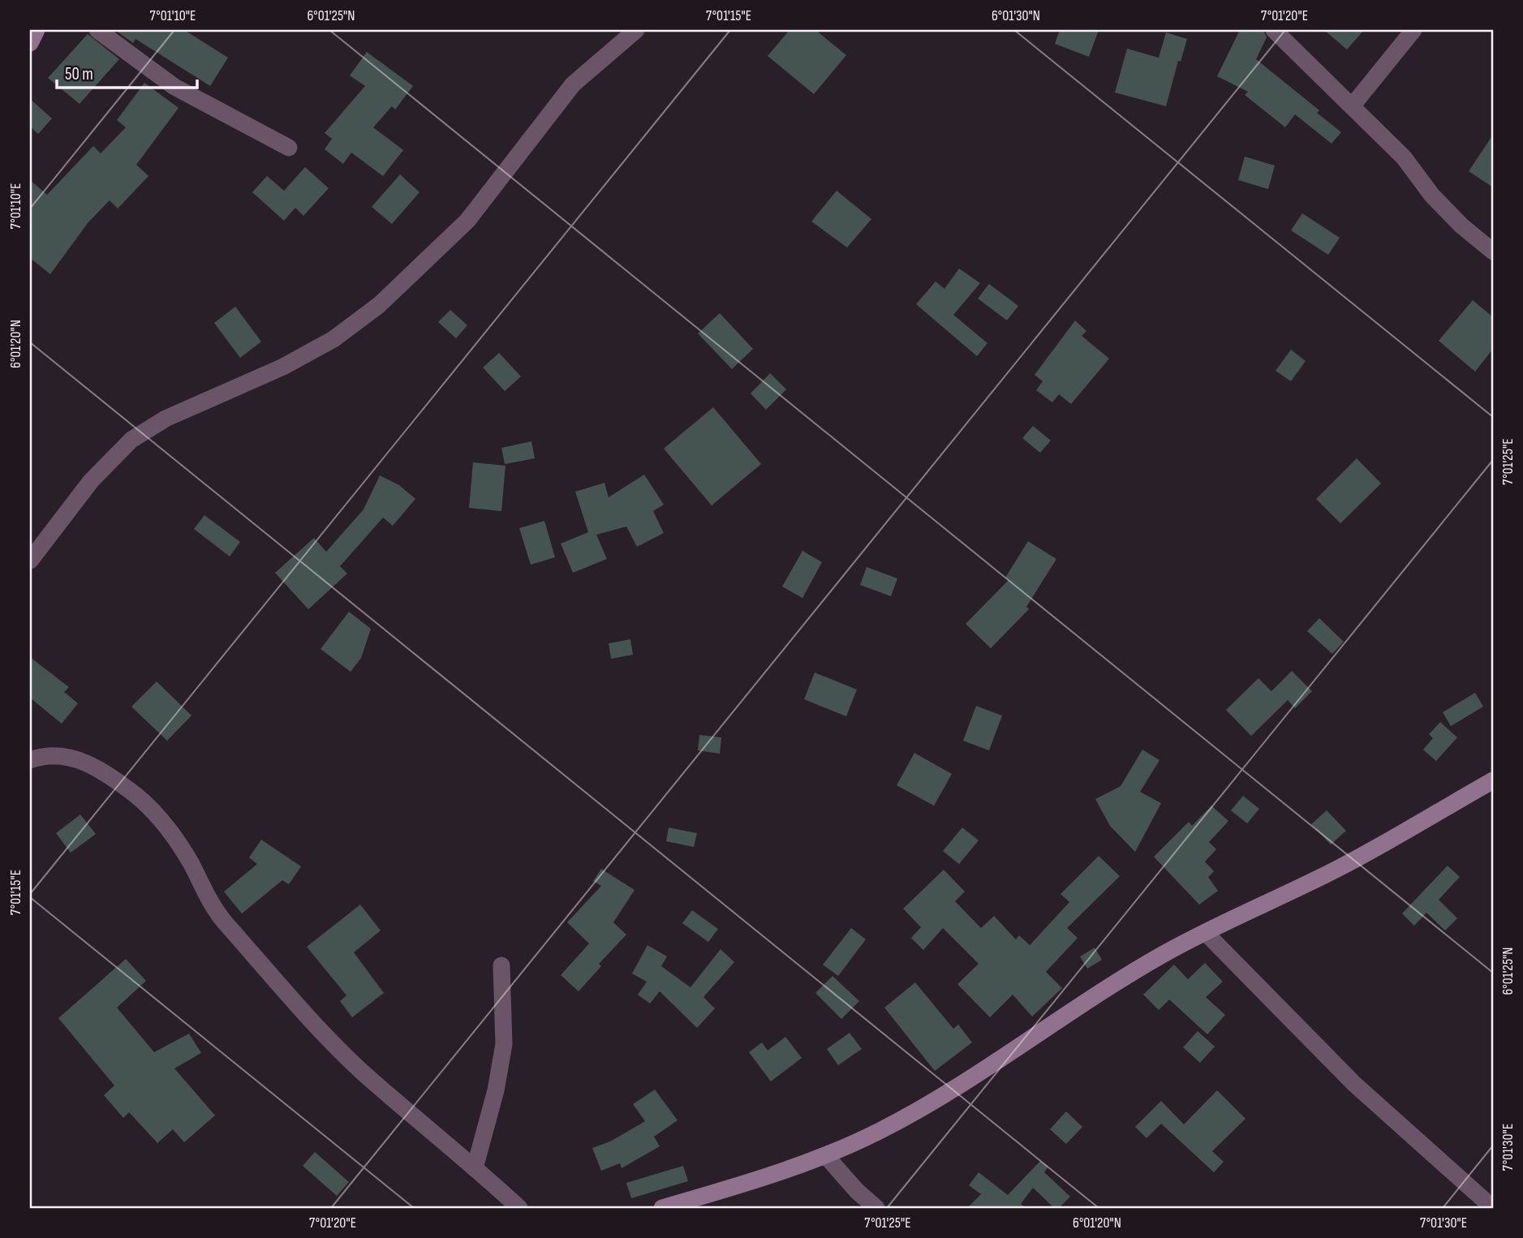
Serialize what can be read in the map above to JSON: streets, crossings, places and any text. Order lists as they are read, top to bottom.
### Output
{
  "scale_bar": "50 m",
  "coordinates": [
    "7°01'10\"E",
    "6°01'25\"N",
    "7°01'15\"E",
    "6°01'30\"N",
    "7°01'20\"E",
    "6°01'20\"N",
    "7°01'25\"E",
    "7°01'30\"E"
  ]
}
